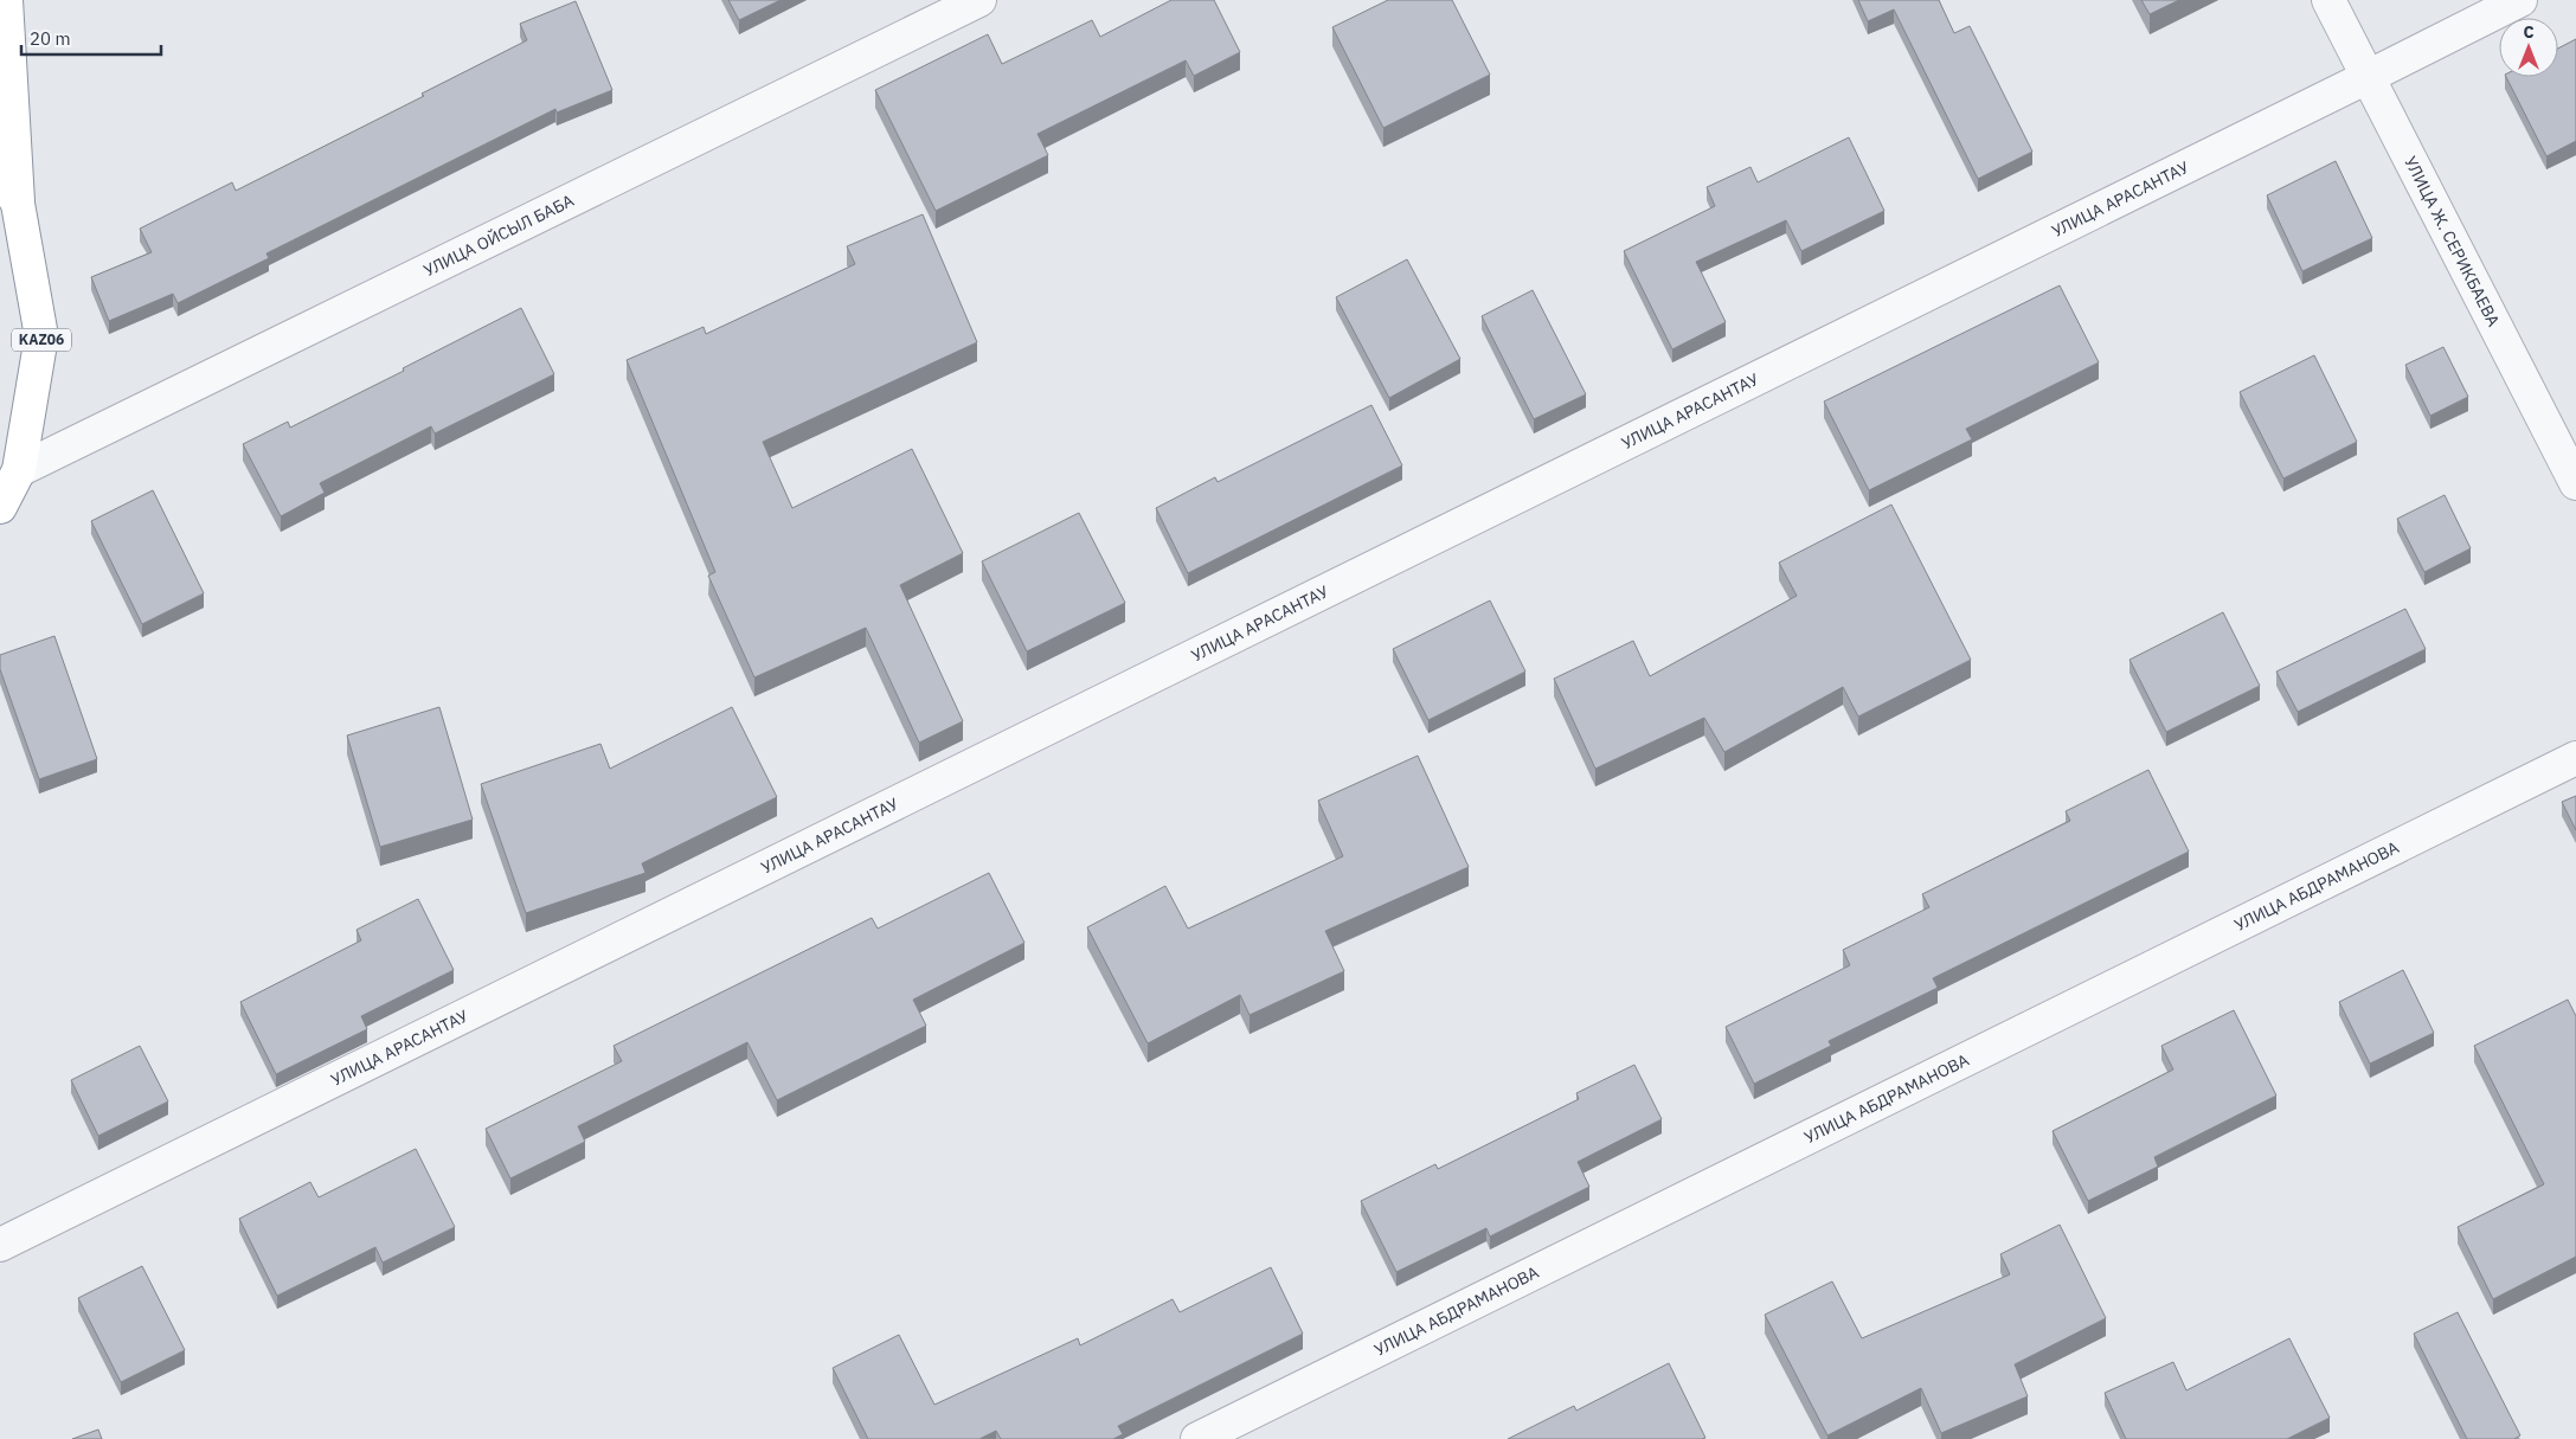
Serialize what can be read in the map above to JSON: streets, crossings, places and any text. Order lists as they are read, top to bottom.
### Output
{
  "streets": {
    "highway": ["KАZ06"],
    "street": [
      "УЛИЦА АРАСАНТАУ",
      "УЛИЦА ОЙСЫЛ БАБА",
      "УЛИЦА Ж. СЕРИКБАЕВА",
      "УЛИЦА АБДРАМАНОВА"
    ]
  },
  "crossings": [
    ["УЛИЦА АРАСАНТАУ", "УЛИЦА Ж. СЕРИКБАЕВА"],
    ["УЛИЦА ОЙСЫЛ БАБА", "KАZ06"]
  ],
  "scale_bar": "20 m",
  "north": "top"
}
